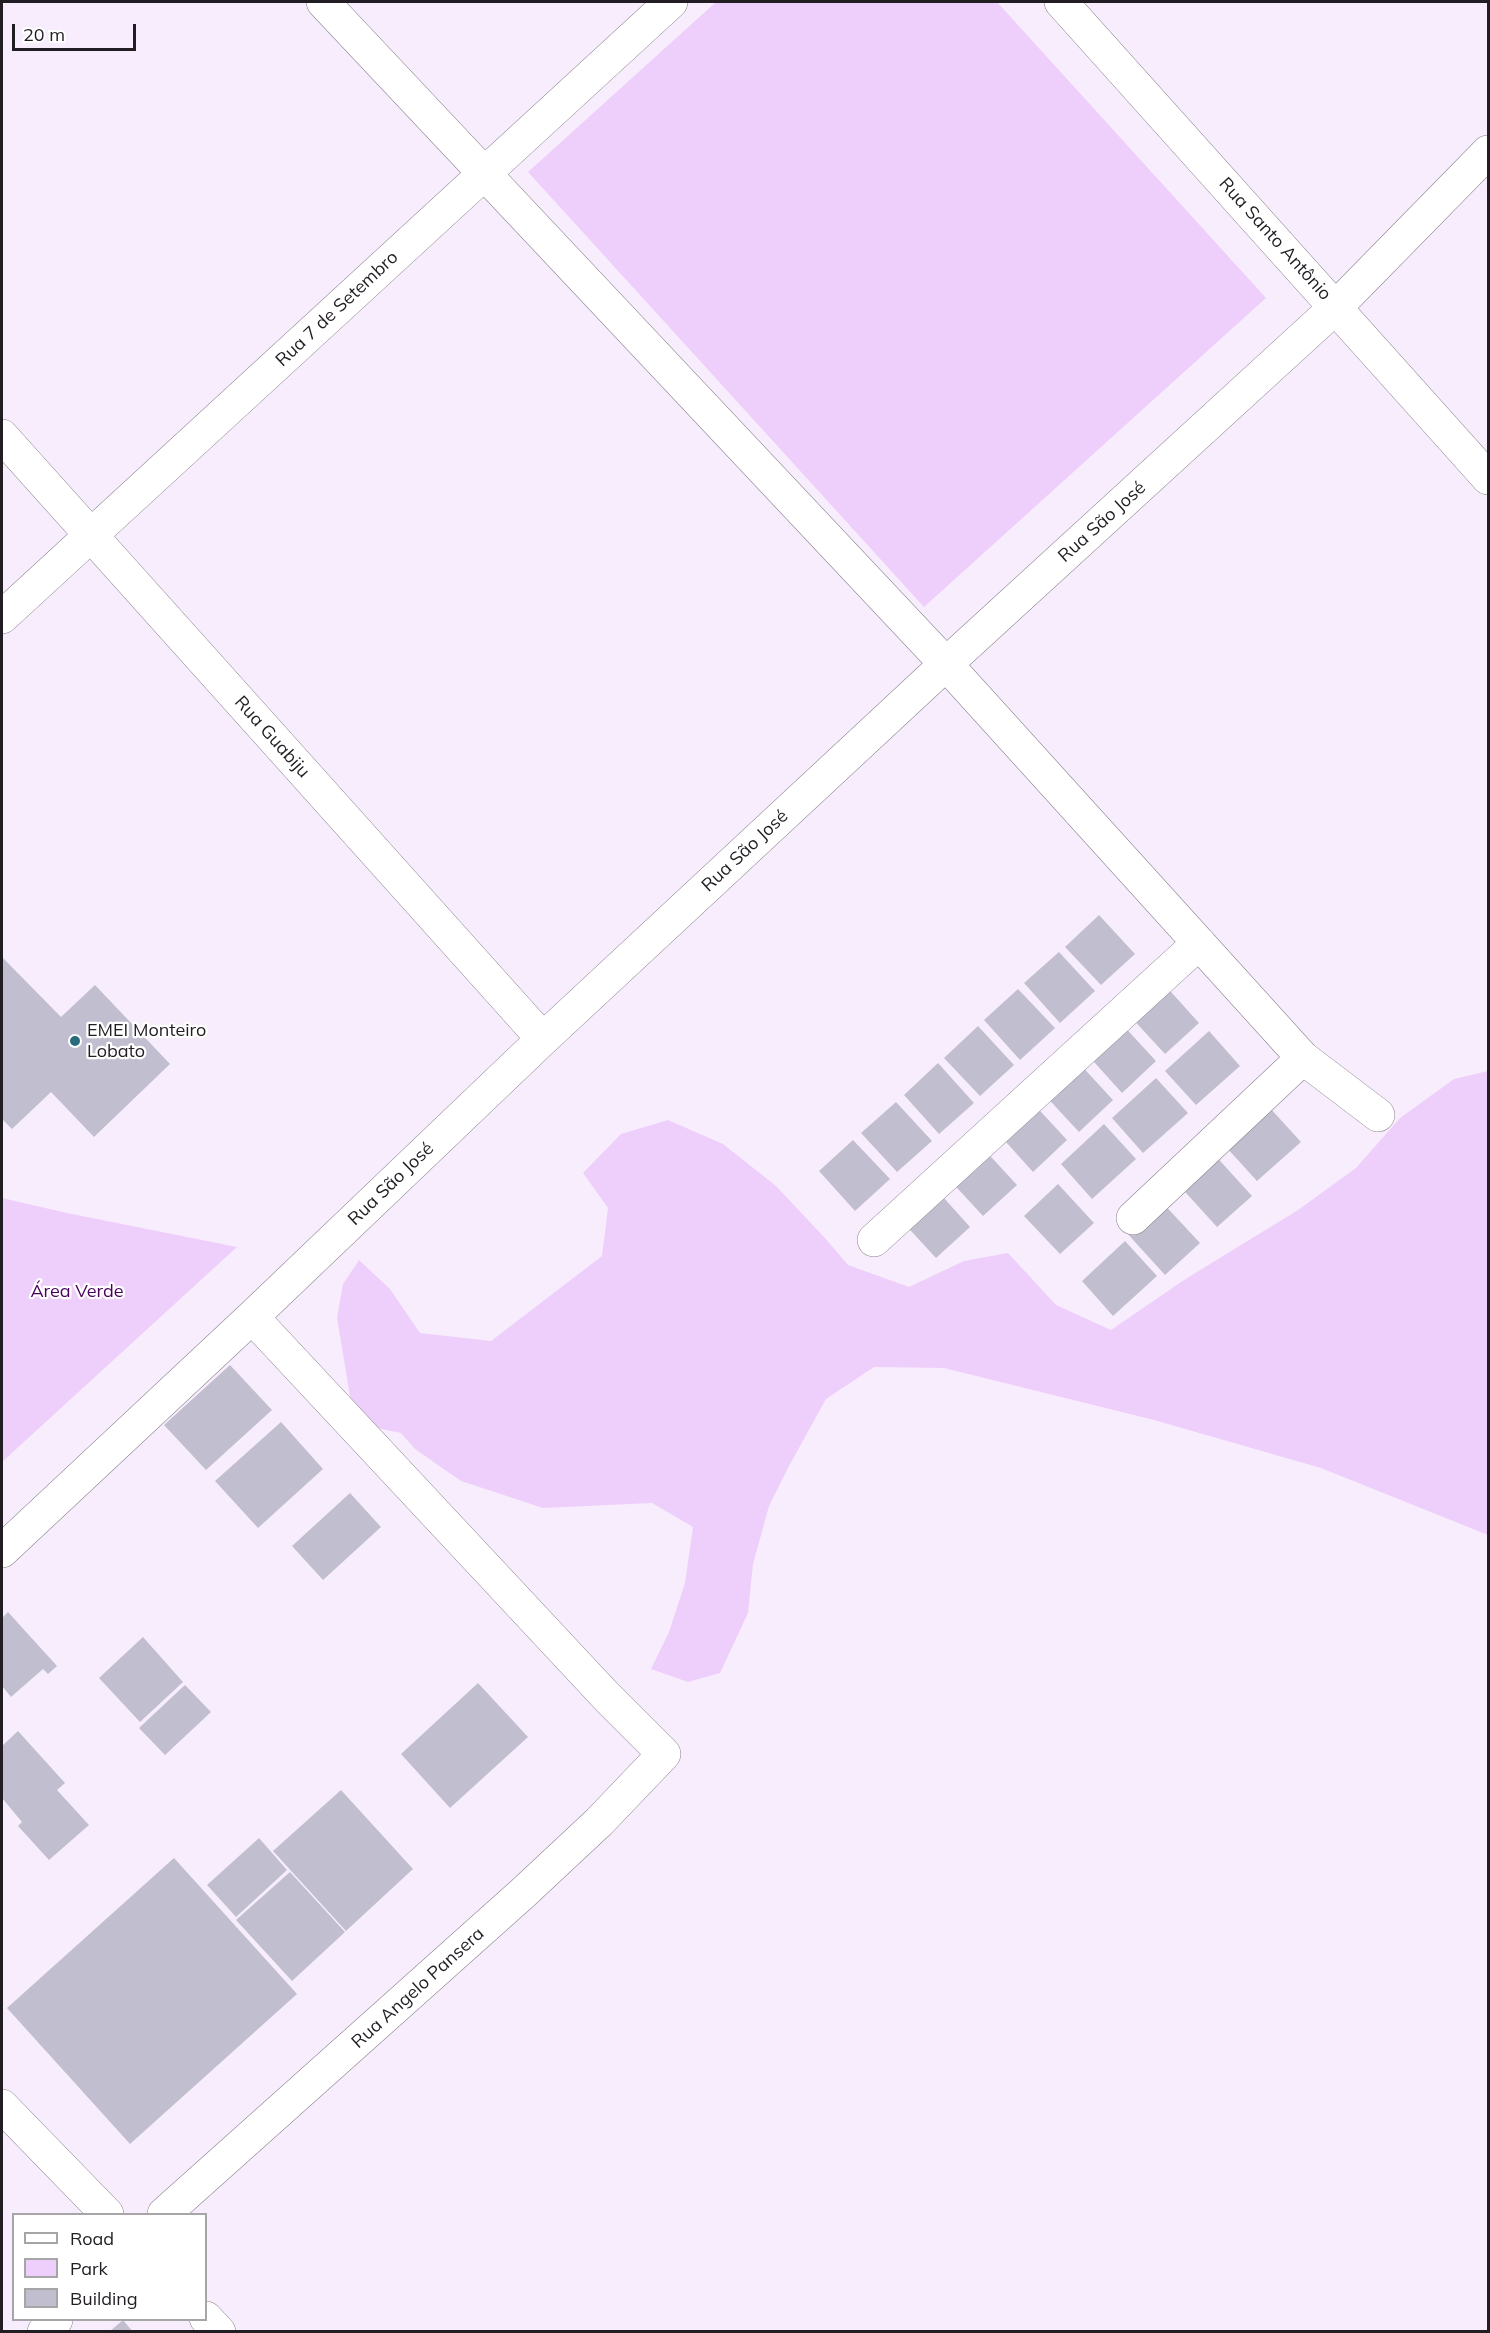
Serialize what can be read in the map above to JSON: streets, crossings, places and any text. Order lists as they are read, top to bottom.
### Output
{
  "streets": {
    "street": [
      "Rua Santo Antônio",
      "Rua 7 de Setembro",
      "Rua São José",
      "Rua Guabiju",
      "Rua Angelo Pansera"
    ]
  },
  "crossings": [
    ["Rua Santo Antônio", "Rua São José"],
    ["Rua 7 de Setembro", "Rua Guabiju"],
    ["Rua São José", "Rua Guabiju"],
    ["Rua São José", "Rua Angelo Pansera"]
  ],
  "parks": ["Área Verde"],
  "places": ["EMEI Monteiro Lobato"],
  "legend": ["Road", "Park", "Building"],
  "scale_bar": "20 m"
}
